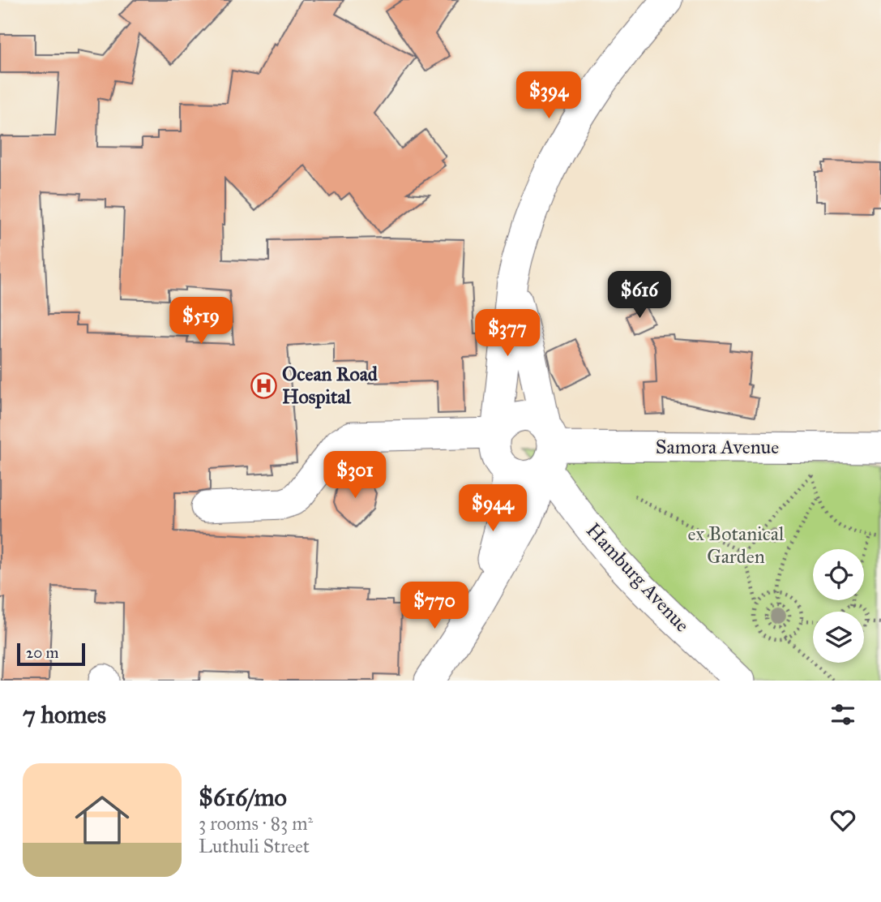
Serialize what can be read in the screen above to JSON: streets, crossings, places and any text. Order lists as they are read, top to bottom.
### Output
{
  "streets": {
    "street": ["Samora Avenue", "Hamburg Avenue"]
  },
  "crossings": [
    ["Samora Avenue", "Hamburg Avenue"]
  ],
  "parks": ["ex Botanical Garden"],
  "places": {
    "hospital": ["Ocean Road Hospital"]
  },
  "scale_bar": "20 m",
  "page": {
    "price": [
      "$394",
      "$616",
      "$519",
      "$377",
      "$301",
      "$944",
      "$770"
    ],
    "scale": "20 m",
    "heading": "7 homes",
    "list": [
      {
        "name": "$616/mo",
        "note": "3 rooms · 83 m² · Luthuli Street"
      }
    ]
  }
}
